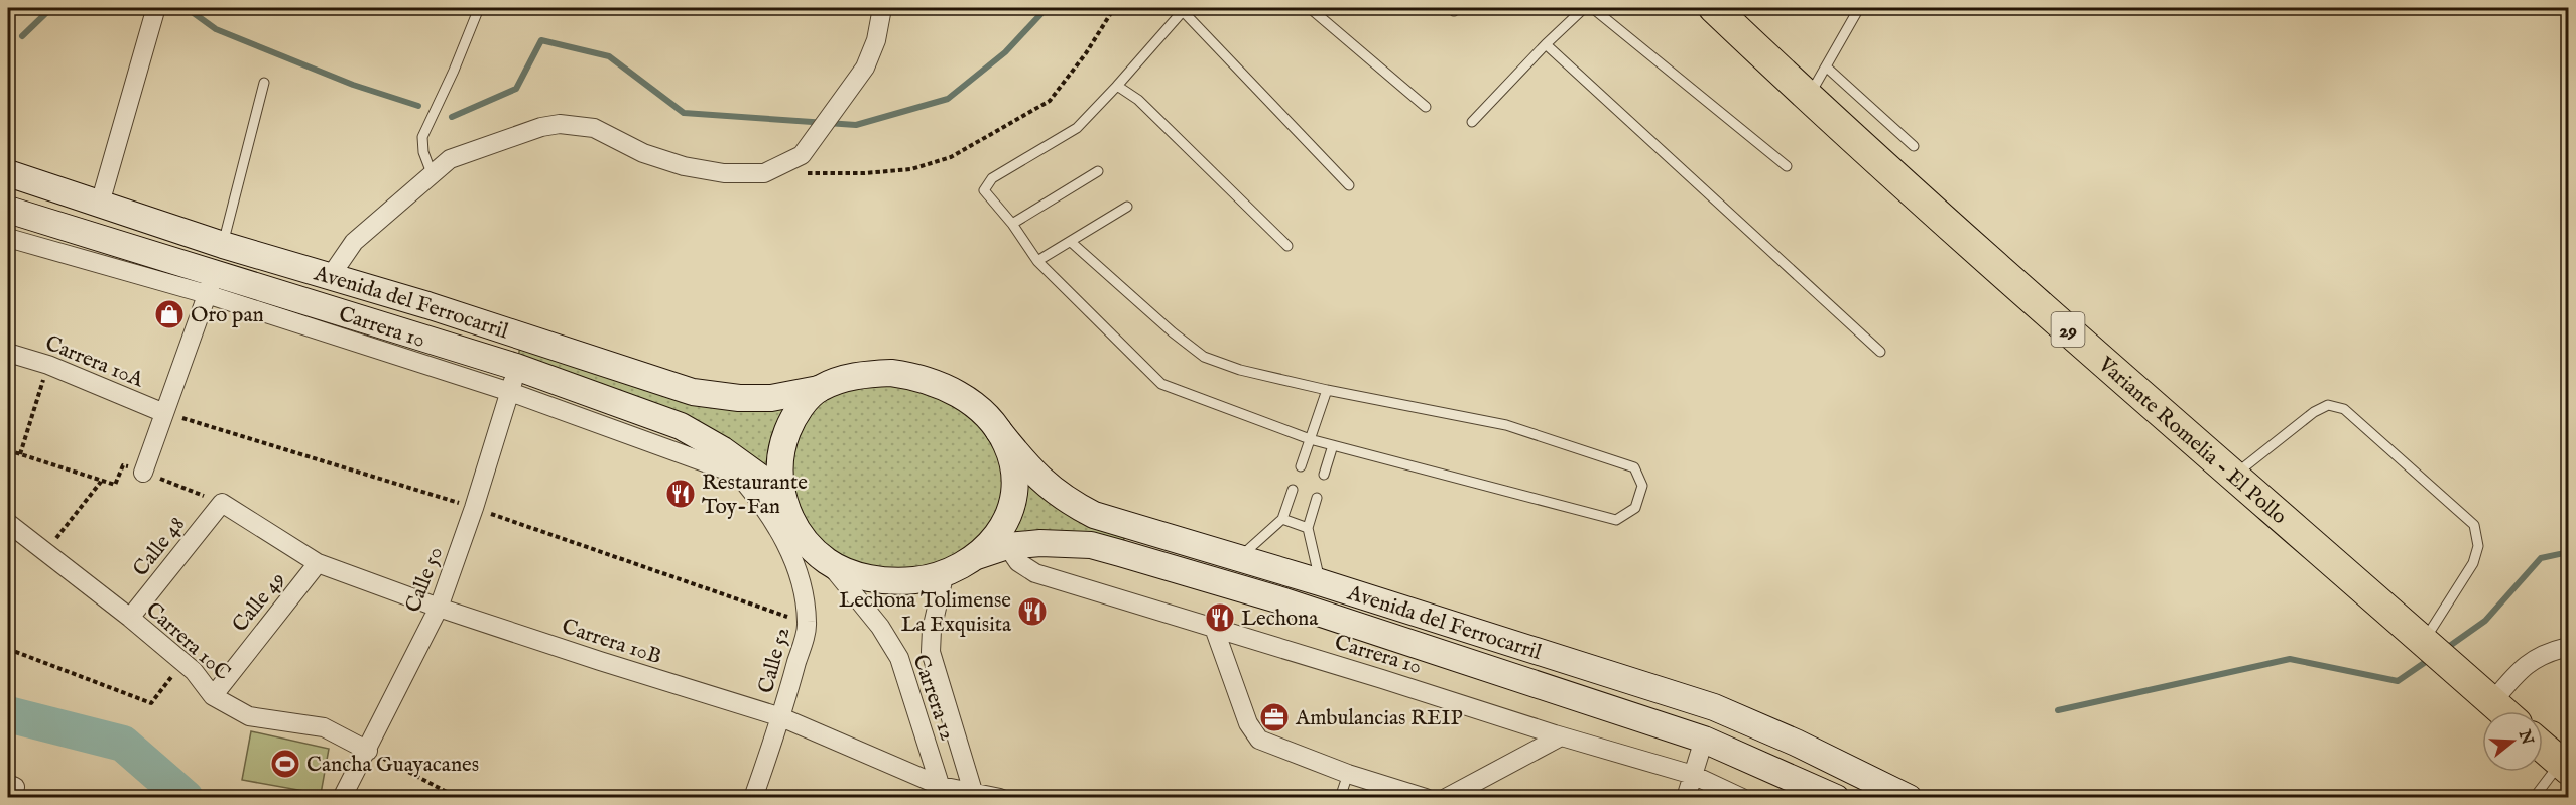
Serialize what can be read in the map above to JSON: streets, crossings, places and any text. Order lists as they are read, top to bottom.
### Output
{
  "streets": {
    "highway": ["29", "Variante Romelia - El Pollo"],
    "main road": ["Avenida del Ferrocarril"],
    "street": [
      "Carrera 10",
      "Carrera 10A",
      "Calle 48",
      "Calle 50",
      "Calle 49",
      "Carrera 10C",
      "Carrera 10B",
      "Calle 52",
      "Carrera 12"
    ]
  },
  "crossings": [
    ["Avenida del Ferrocarril", "Carrera 10"],
    ["Avenida del Ferrocarril", "Calle 50"],
    ["Carrera 10", "Calle 50"],
    ["Carrera 10", "Calle 52"],
    ["Calle 48", "Carrera 10C"],
    ["Calle 48", "Carrera 10B"],
    ["Calle 50", "Carrera 10C"],
    ["Calle 50", "Carrera 10B"],
    ["Calle 49", "Carrera 10C"],
    ["Calle 49", "Carrera 10B"],
    ["Carrera 10B", "Calle 52"],
    ["Carrera 10B", "Carrera 12"]
  ],
  "places": {
    "shop": ["Oro pan"],
    "restaurant": ["Restaurante Toy-Fan", "Lechona Tolimense La Exquisita", "Lechona"],
    "office": ["Ambulancias REIP"],
    "sports": ["Cancha Guayacanes"]
  },
  "north": "right"
}
